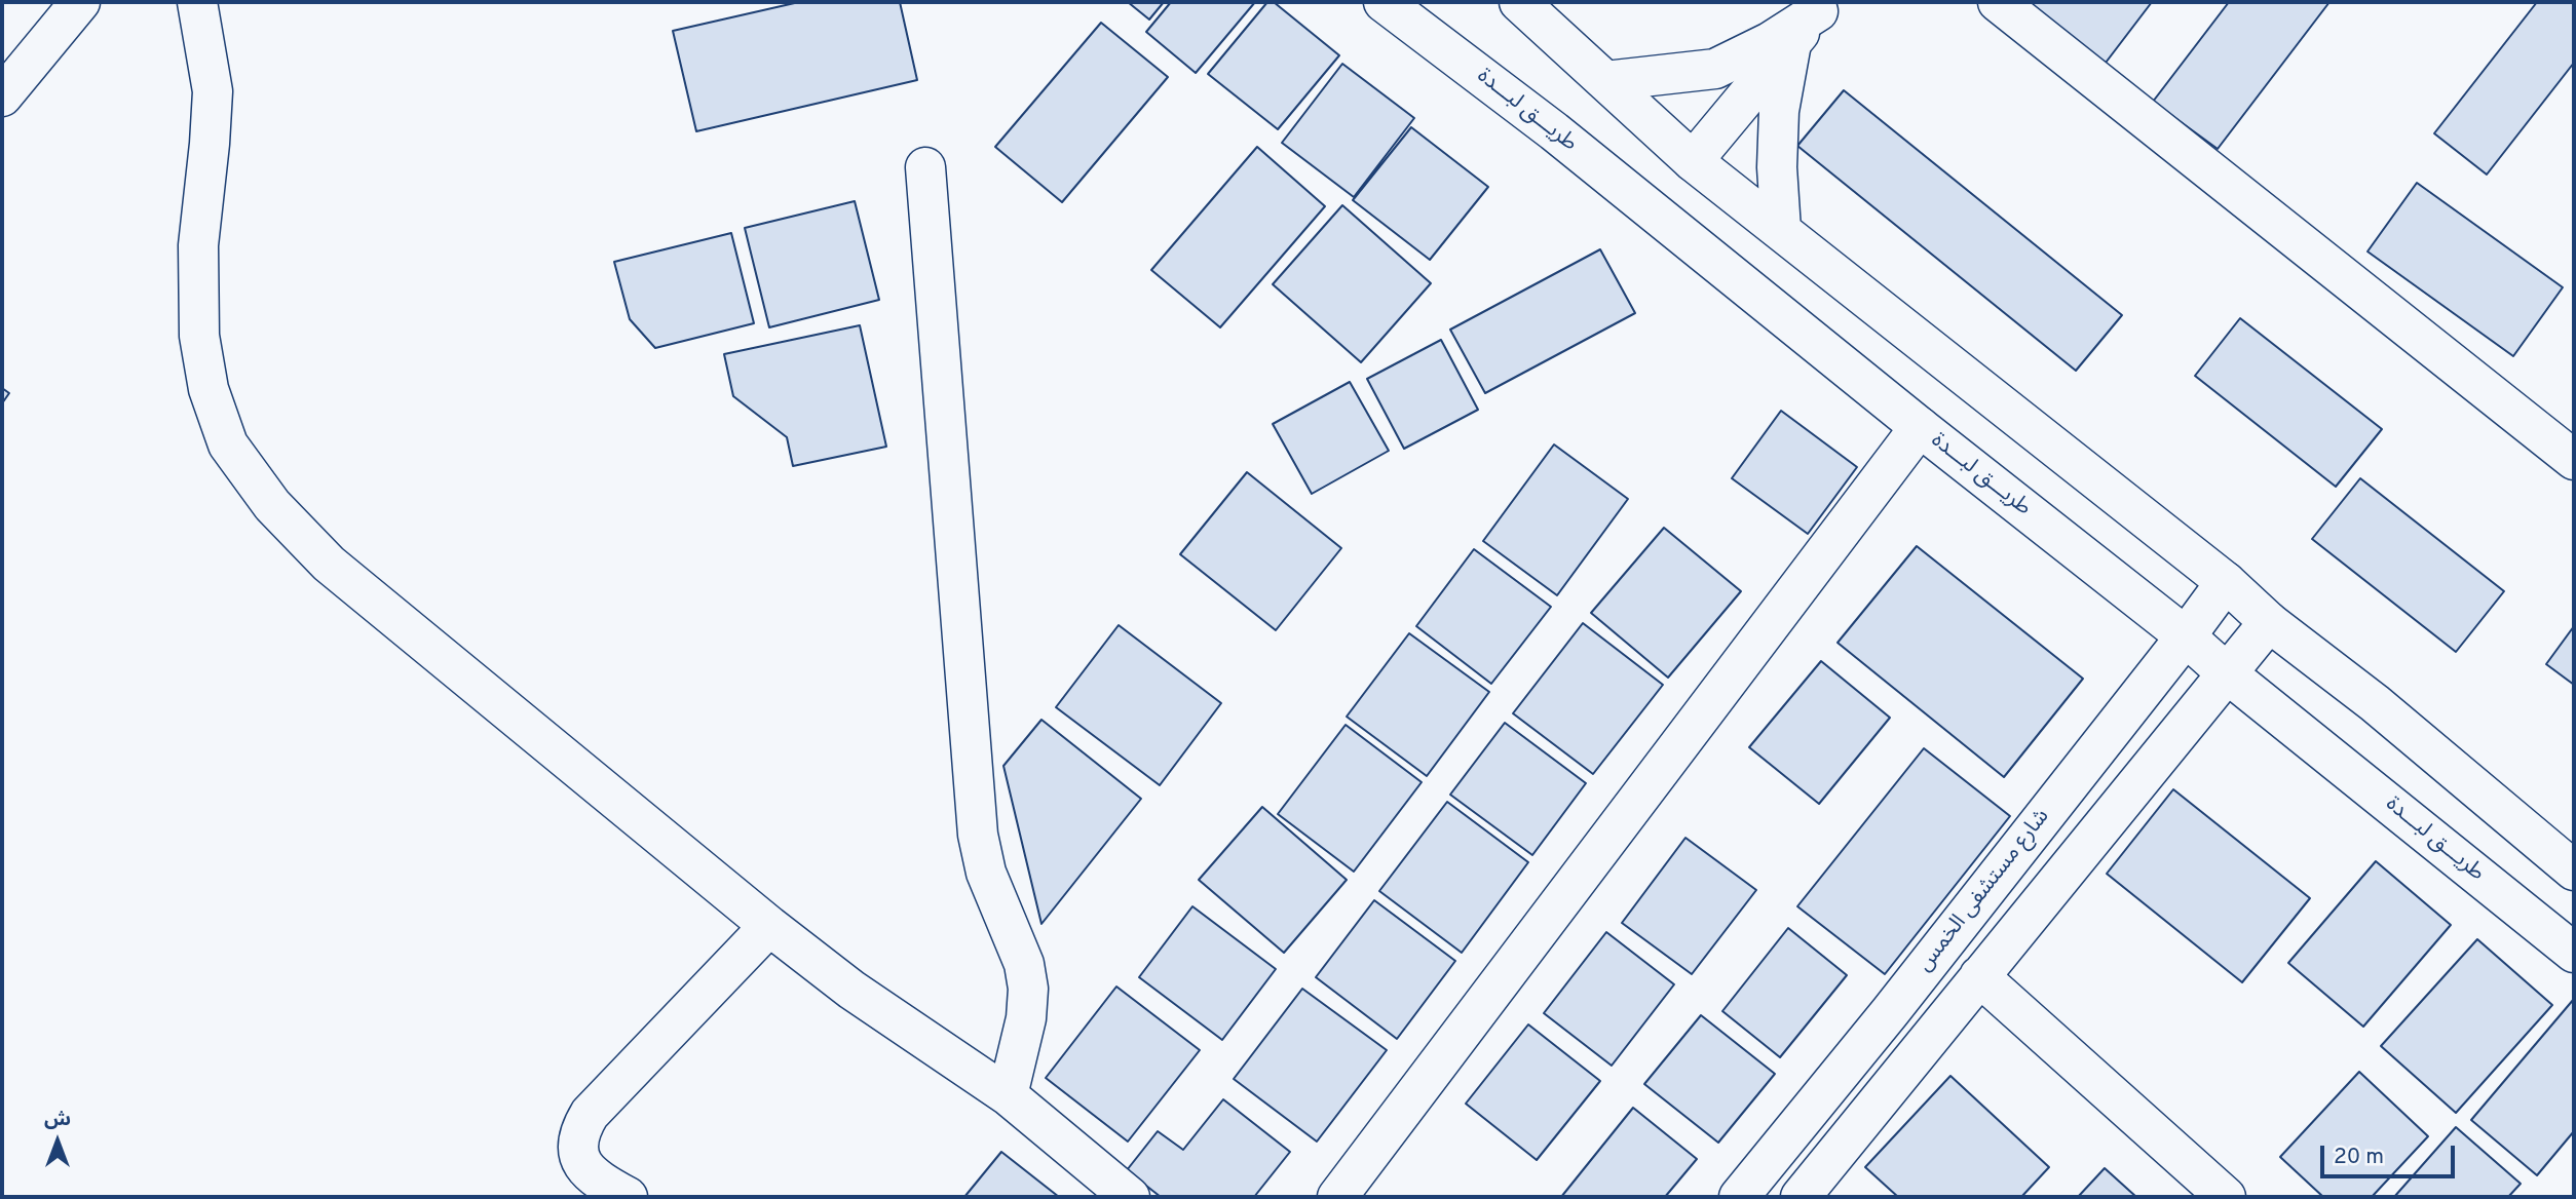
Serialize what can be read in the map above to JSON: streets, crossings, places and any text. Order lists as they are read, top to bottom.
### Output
{
  "streets": {
    "street": ["طريـــق لبـــدة", "شارع مستشفى الخمس"]
  },
  "crossings": [
    ["طريـــق لبـــدة", "شارع مستشفى الخمس"]
  ],
  "scale_bar": "20 m",
  "north": "top"
}
